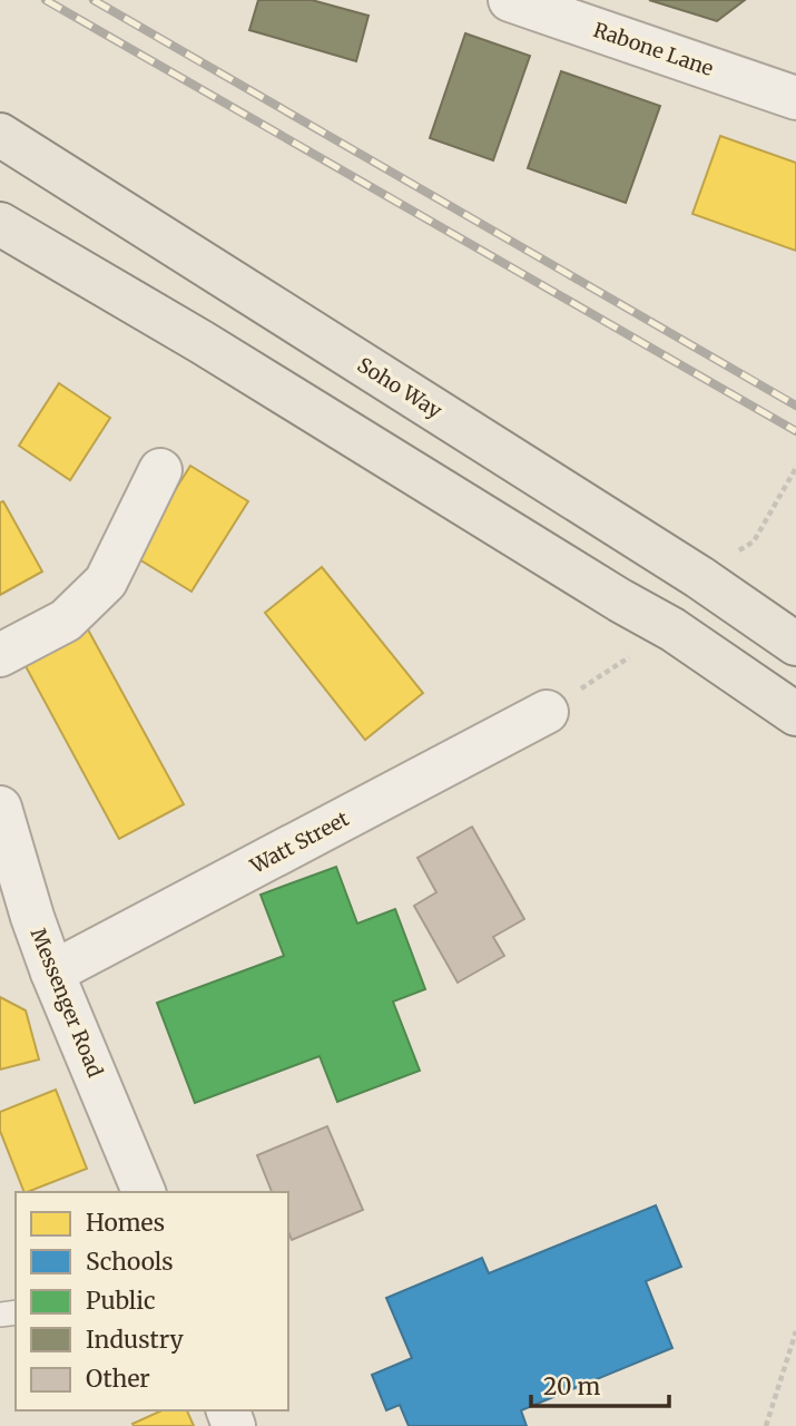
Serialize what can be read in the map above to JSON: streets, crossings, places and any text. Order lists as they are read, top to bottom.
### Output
{
  "streets": {
    "main road": ["Soho Way"],
    "street": ["Rabone Lane", "Watt Street", "Messenger Road"]
  },
  "crossings": [
    ["Watt Street", "Messenger Road"]
  ],
  "legend": [
    "Homes",
    "Schools",
    "Public",
    "Industry",
    "Other"
  ],
  "scale_bar": "20 m"
}
